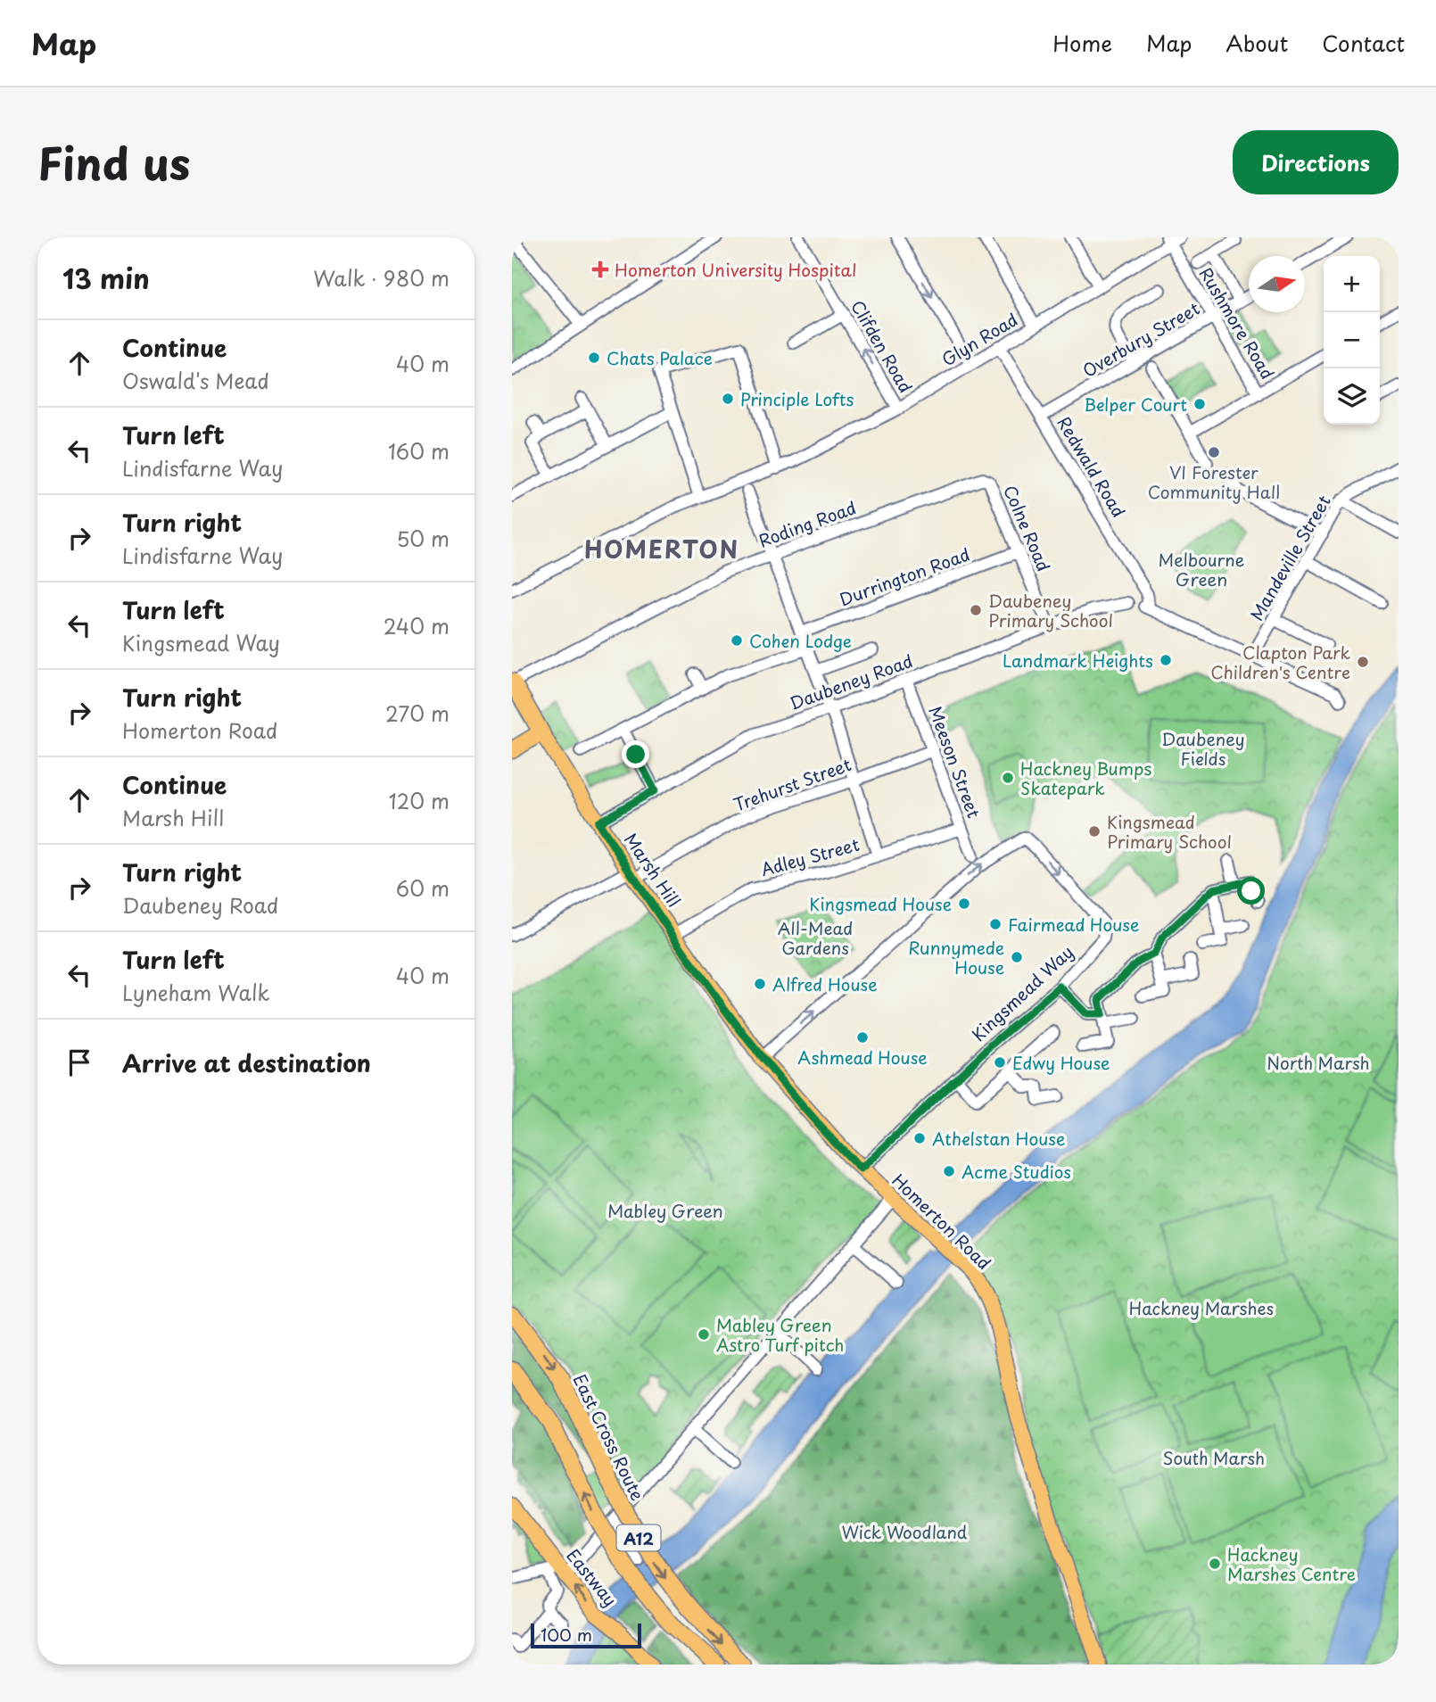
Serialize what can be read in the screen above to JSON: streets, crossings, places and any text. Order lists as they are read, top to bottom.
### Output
{
  "streets": {
    "highway": ["East Cross Route", "A12"],
    "main road": ["Marsh Hill", "Homerton Road", "Eastway"],
    "street": [
      "Rushmore Road",
      "Glyn Road",
      "Overbury Street",
      "Clifden Road",
      "Redwald Road",
      "Roding Road",
      "Colne Road",
      "Mandeville Street",
      "Durrington Road",
      "Daubeney Road",
      "Meeson Street",
      "Trehurst Street",
      "Adley Street",
      "Kingsmead Way"
    ]
  },
  "crossings": [
    ["Rushmore Road", "Glyn Road"],
    ["Rushmore Road", "Overbury Street"],
    ["Glyn Road", "Clifden Road"],
    ["Glyn Road", "Redwald Road"],
    ["Overbury Street", "Redwald Road"],
    ["Redwald Road", "Mandeville Street"],
    ["Roding Road", "Colne Road"],
    ["Colne Road", "Durrington Road"],
    ["Colne Road", "Daubeney Road"],
    ["Daubeney Road", "Meeson Street"],
    ["Daubeney Road", "Marsh Hill"],
    ["Meeson Street", "Trehurst Street"],
    ["Meeson Street", "Adley Street"],
    ["Trehurst Street", "Marsh Hill"],
    ["Adley Street", "Marsh Hill"],
    ["Adley Street", "Homerton Road"],
    ["Marsh Hill", "Homerton Road"],
    ["Kingsmead Way", "Homerton Road"]
  ],
  "one_way": ["Eastway"],
  "districts": ["HOMERTON"],
  "parks": [
    "Melbourne Green",
    "Daubeney Fields",
    "All-Mead Gardens",
    "North Marsh",
    "Mabley Green",
    "Hackney Marshes",
    "South Marsh",
    "Wick Woodland"
  ],
  "places": {
    "health": ["Homerton University Hospital"],
    "other": [
      "Chats Palace",
      "Principle Lofts",
      "Belper Court",
      "VI Forester Community Hall",
      "Daubeney Primary School",
      "Cohen Lodge",
      "Landmark Heights",
      "Clapton Park Children's Centre",
      "Hackney Bumps Skatepark",
      "Kingsmead Primary School",
      "Kingsmead House",
      "Fairmead House",
      "Runnymede House",
      "Alfred House",
      "Ashmead House",
      "Edwy House",
      "Athelstan House",
      "Acme Studios",
      "Mabley Green Astro Turf pitch",
      "Hackney Marshes Centre"
    ]
  },
  "scale_bar": "100 m",
  "north": "right",
  "page": {
    "header": "Map",
    "nav": [
      "Home",
      "Map",
      "About",
      "Contact"
    ],
    "title": "Find us",
    "buttons": "Directions",
    "heading": ["13 min", "Walk · 980 m"],
    "map_buttons": ["+", "−"],
    "list": [
      ["Continue", "Oswald's Mead", "40 m"],
      ["Turn left", "Lindisfarne Way", "160 m"],
      ["Turn right", "Lindisfarne Way", "50 m"],
      ["Turn left", "Kingsmead Way", "240 m"],
      ["Turn right", "Homerton Road", "270 m"],
      ["Continue", "Marsh Hill", "120 m"],
      ["Turn right", "Daubeney Road", "60 m"],
      ["Turn left", "Lyneham Walk", "40 m"],
      "Arrive at destination"
    ],
    "scale": "100 m"
  }
}
